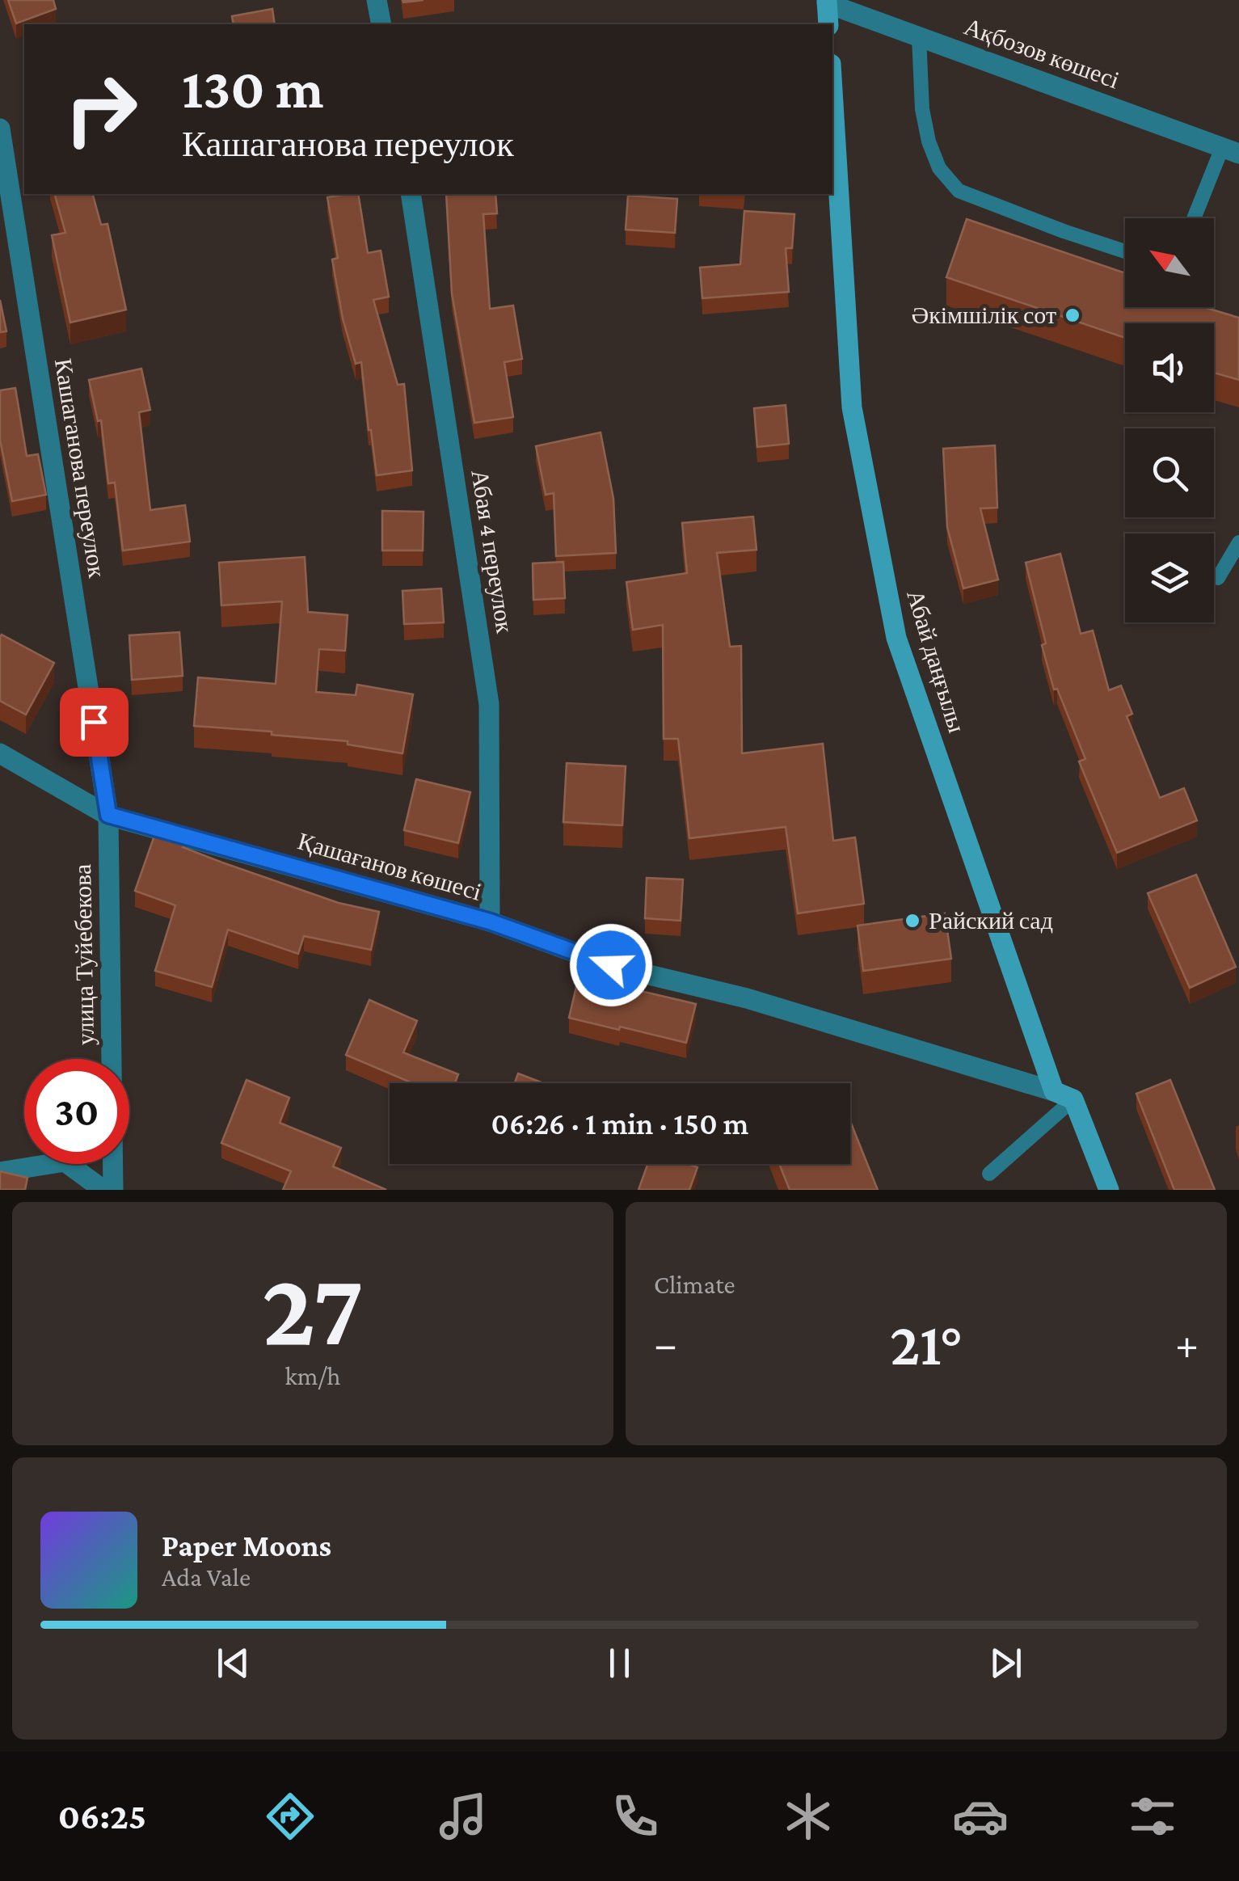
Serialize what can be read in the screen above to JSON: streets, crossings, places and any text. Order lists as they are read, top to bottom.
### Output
{
  "streets": {
    "main road": ["Абай даңғылы"],
    "street": [
      "Ақбозов көшесі",
      "Кашаганова переулок",
      "Абая 4 переулок",
      "Қашағанов көшесі",
      "улица Туйебекова"
    ]
  },
  "crossings": [
    ["Кашаганова переулок", "Қашағанов көшесі"],
    ["Кашаганова переулок", "улица Туйебекова"],
    ["Абая 4 переулок", "Қашағанов көшесі"],
    ["Абай даңғылы", "Қашағанов көшесі"],
    ["Қашағанов көшесі", "улица Туйебекова"]
  ],
  "places": ["Әкімшілік сот", "Райский сад"],
  "north": "top left",
  "page": {
    "turn": ["130 m", "Кашаганова переулок"],
    "limit": "30",
    "trip": "06:26 · 1 min · 150 m",
    "tile": [
      ["27", "km/h"],
      "Climate"
    ],
    "heat": ["−", "21°", "+"],
    "song": ["Paper Moons", "Ada Vale"],
    "tabs": "06:25"
  }
}
